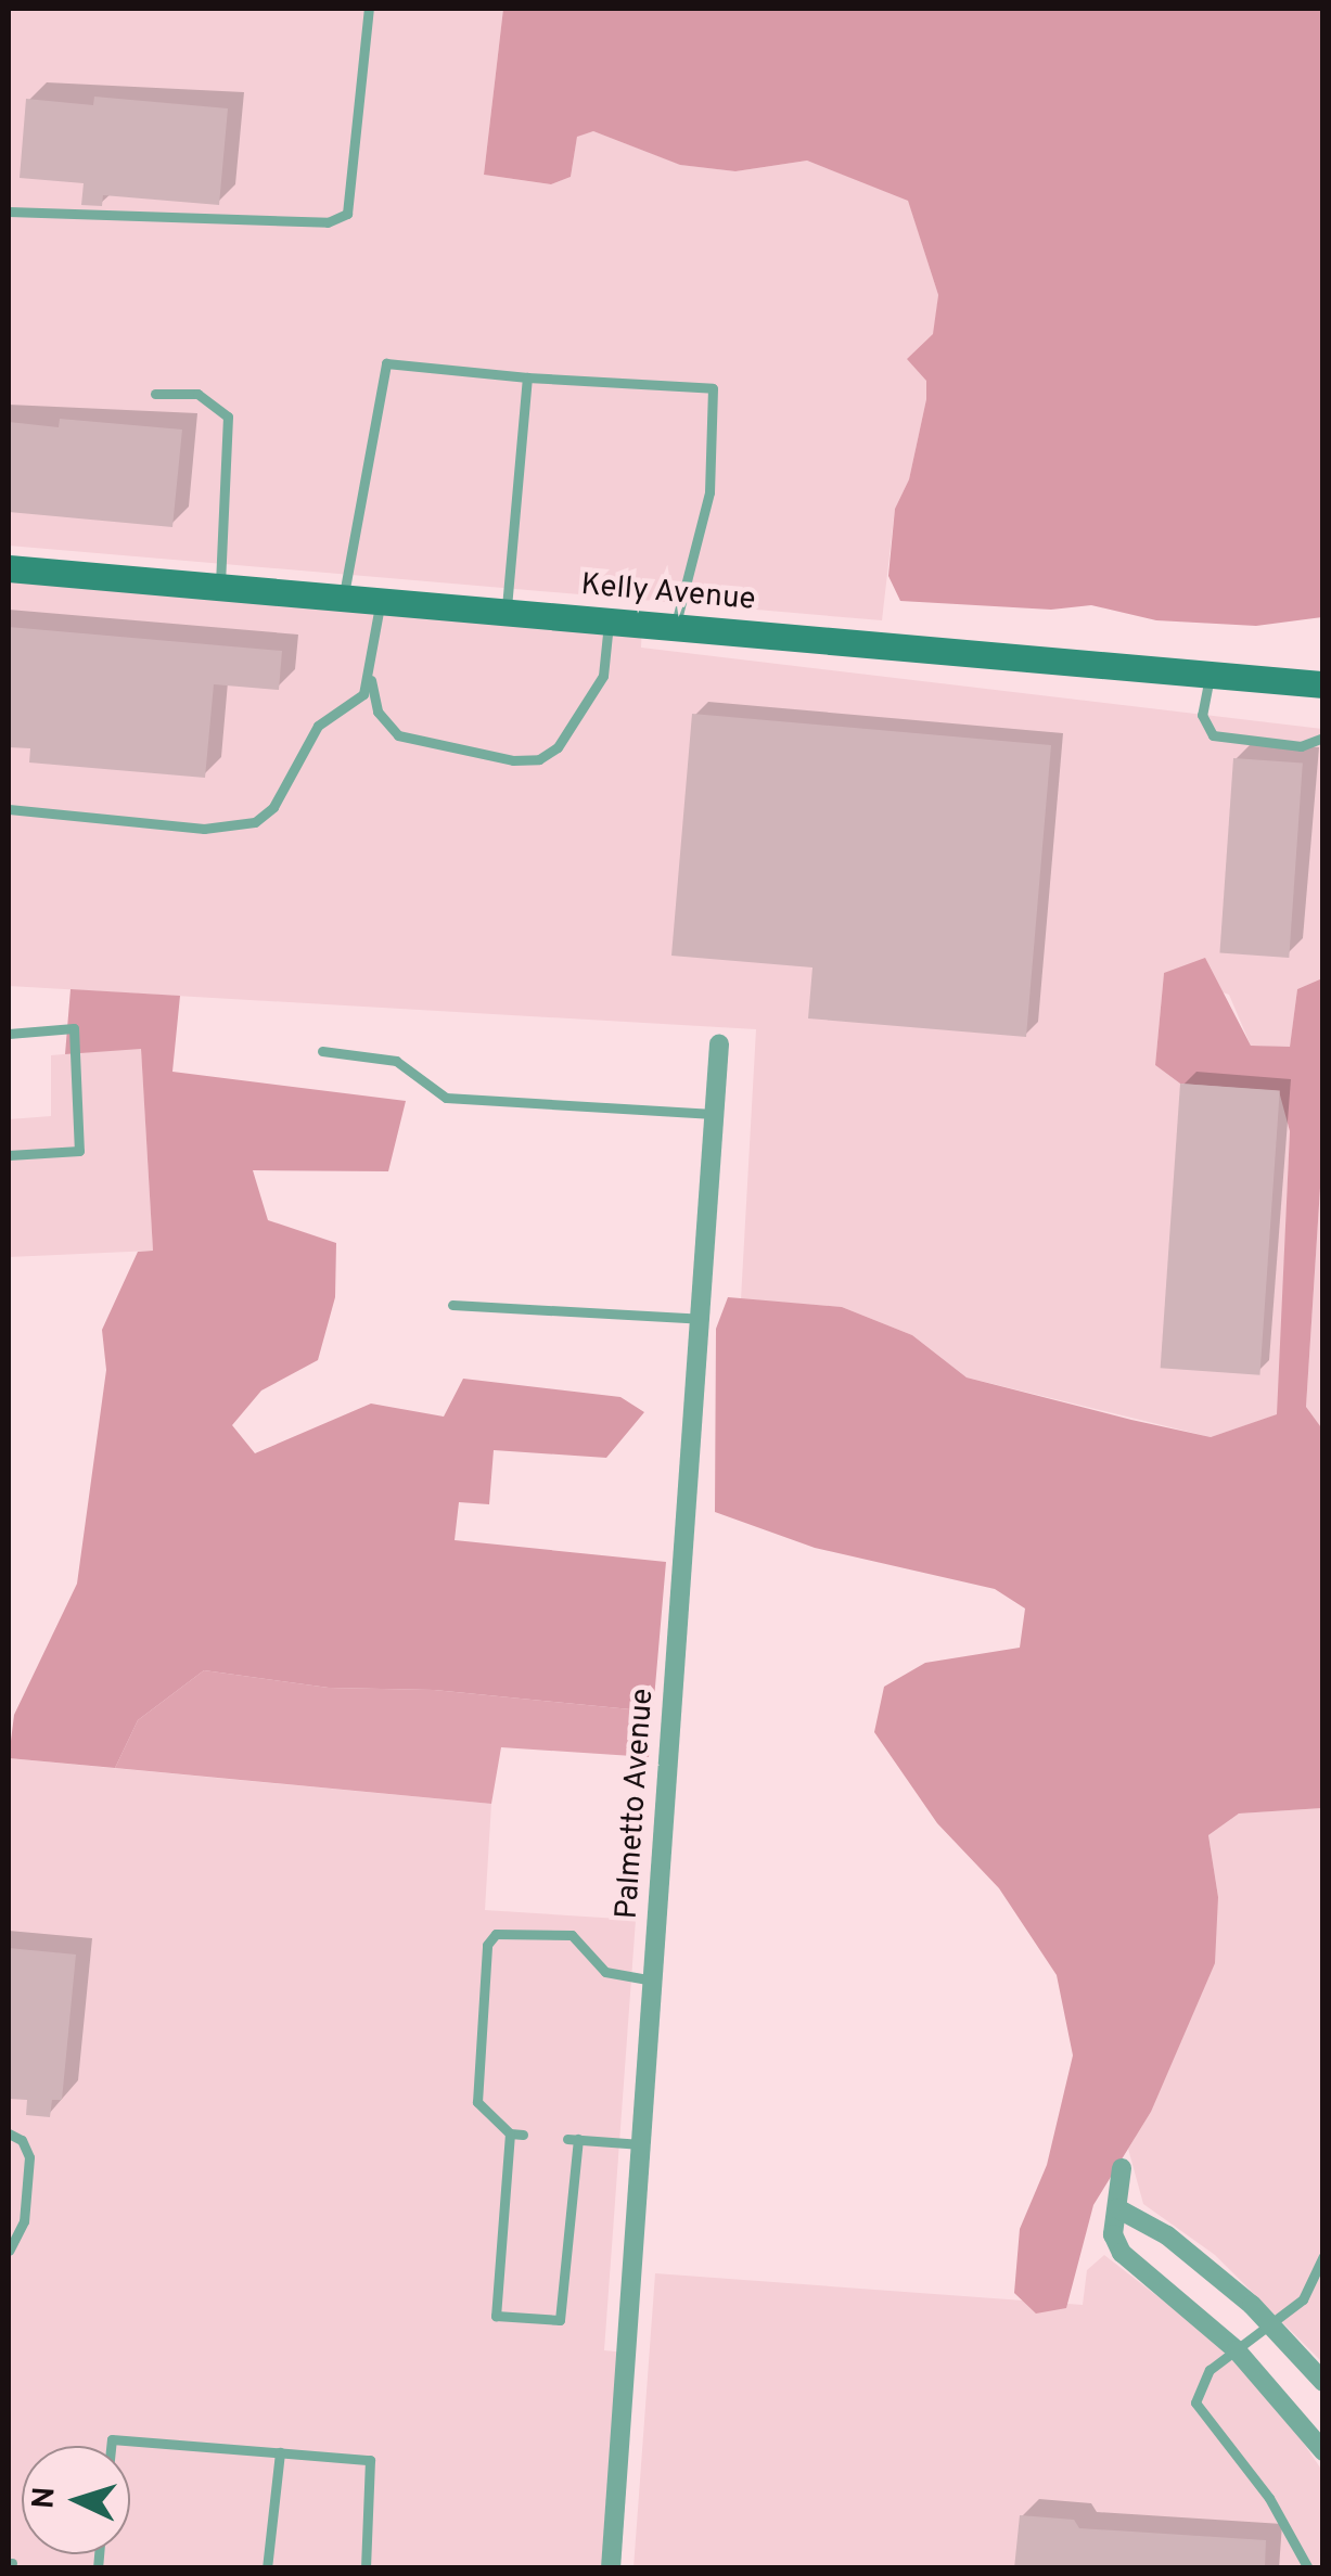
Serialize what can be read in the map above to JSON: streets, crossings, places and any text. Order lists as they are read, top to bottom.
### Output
{
  "streets": {
    "main road": ["Kelly Avenue"],
    "street": ["Palmetto Avenue"]
  },
  "north": "left"
}
